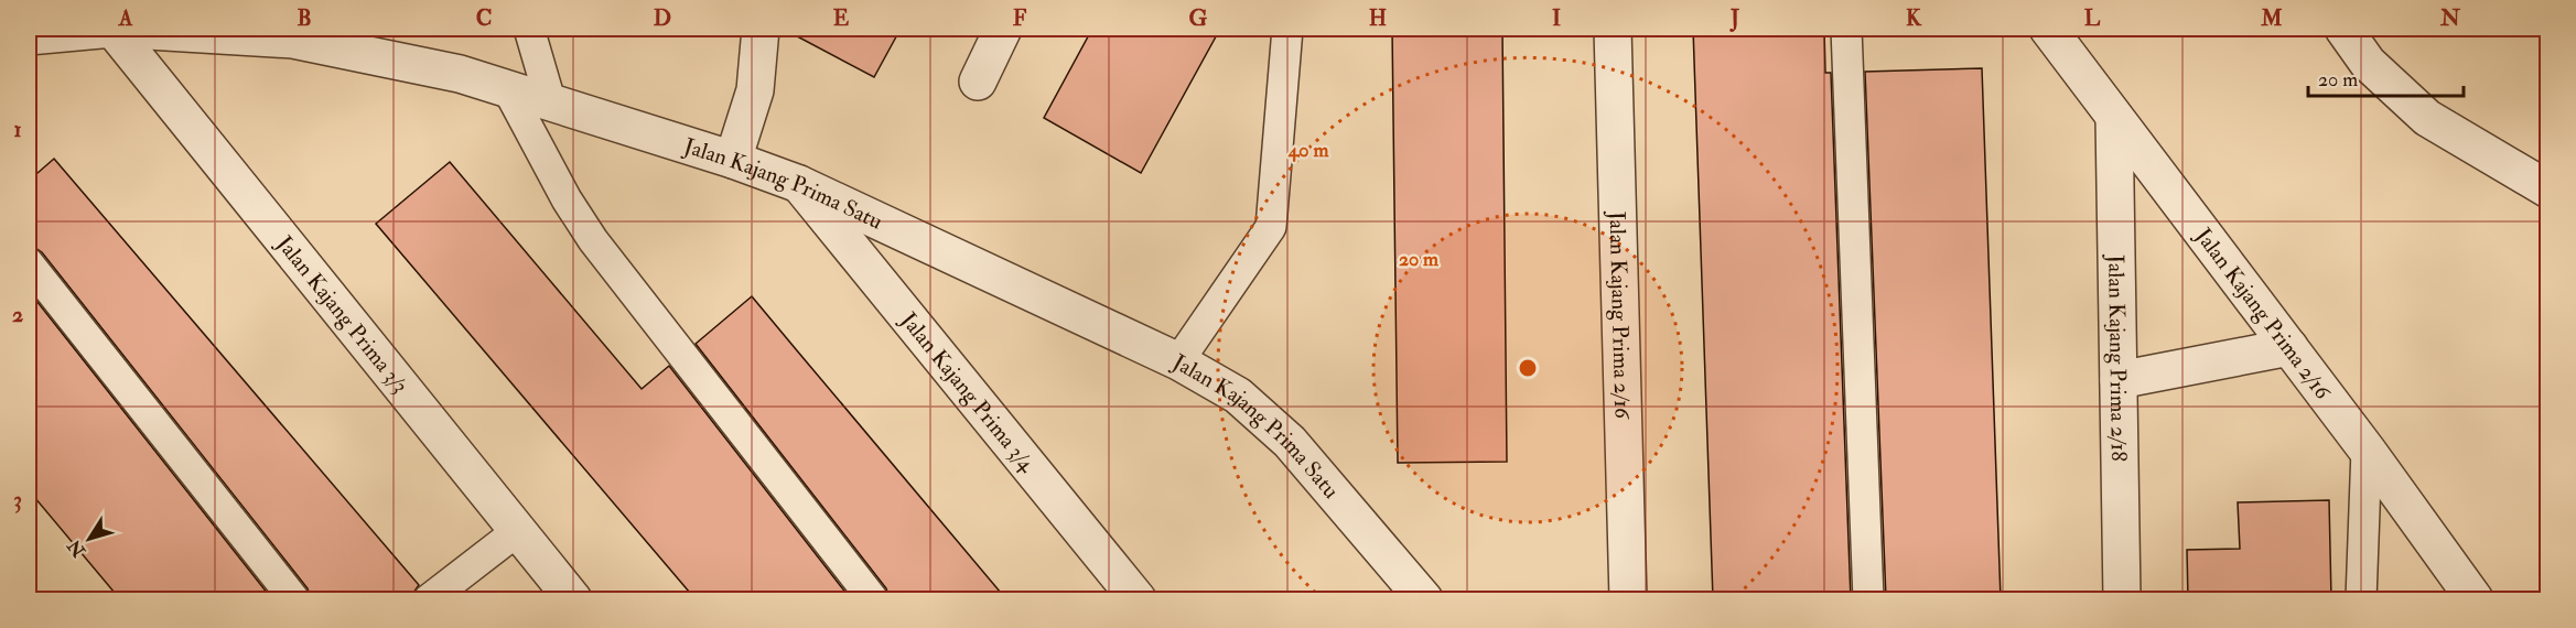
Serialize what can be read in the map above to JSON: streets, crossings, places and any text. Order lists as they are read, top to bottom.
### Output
{
  "streets": {
    "street": [
      "Jalan Kajang Prima Satu",
      "Jalan Kajang Prima 2/16",
      "Jalan Kajang Prima 3/3",
      "Jalan Kajang Prima 2/18",
      "Jalan Kajang Prima 3/4"
    ]
  },
  "crossings": [
    ["Jalan Kajang Prima Satu", "Jalan Kajang Prima 3/3"],
    ["Jalan Kajang Prima Satu", "Jalan Kajang Prima 3/4"],
    ["Jalan Kajang Prima 2/16", "Jalan Kajang Prima 2/18"]
  ],
  "scale_bar": "20 m",
  "north": "bottom left",
  "grid": {
    "columns": [
      "A",
      "B",
      "C",
      "D",
      "E",
      "F",
      "G",
      "H",
      "I",
      "J",
      "K",
      "L",
      "M",
      "N"
    ],
    "rows": ["1", "2", "3"]
  },
  "rings": ["40 m", "20 m"]
}
